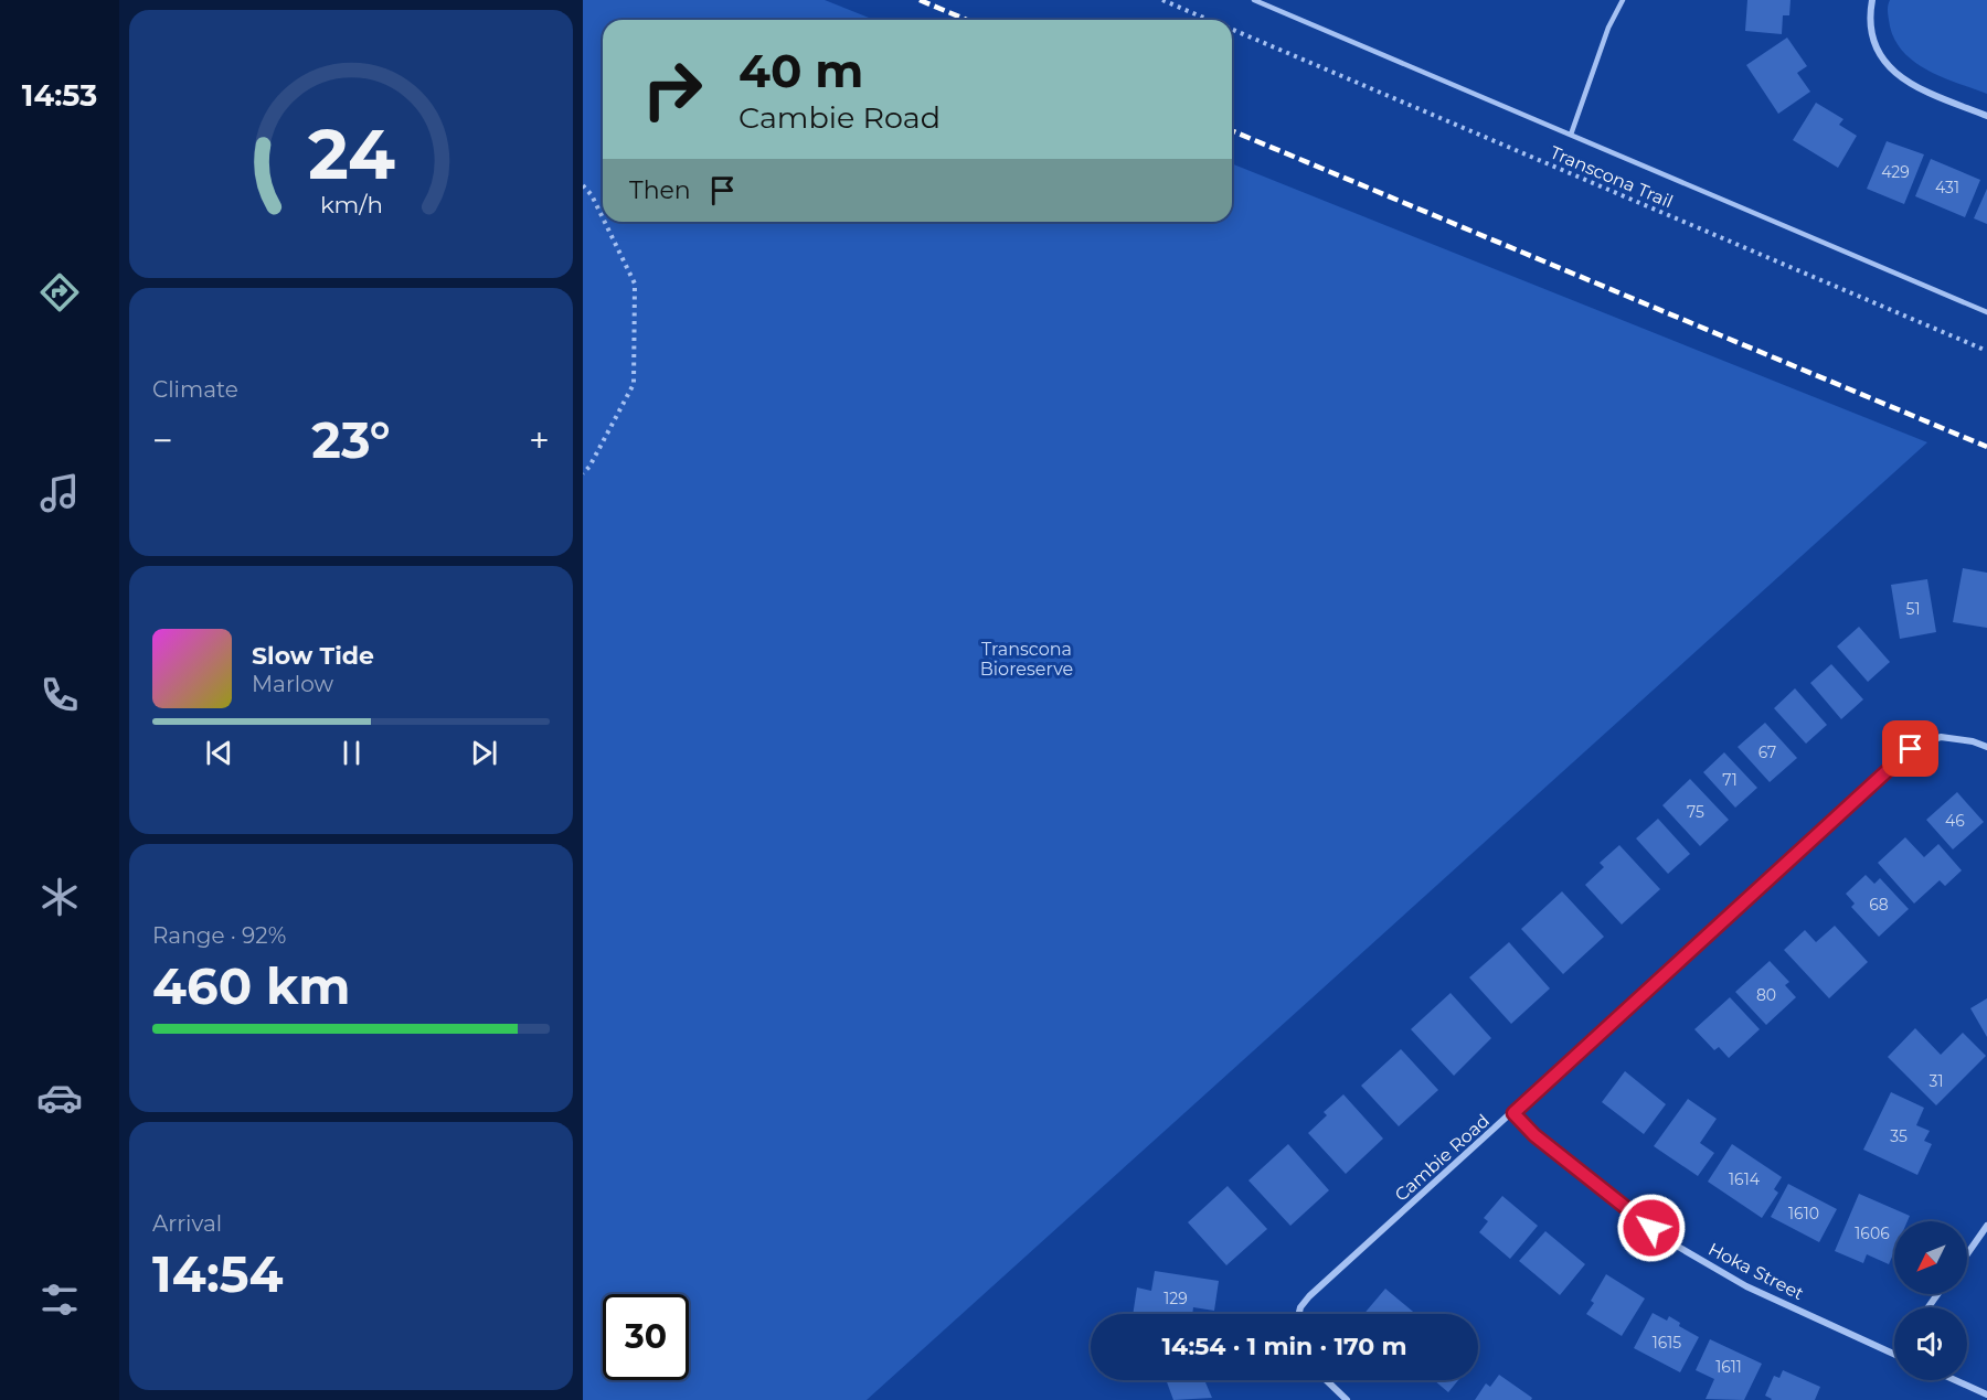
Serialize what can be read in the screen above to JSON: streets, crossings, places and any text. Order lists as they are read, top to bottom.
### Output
{
  "streets": {
    "street": ["Cambie Road", "Hoka Street"],
    "path": ["Transcona Trail"]
  },
  "crossings": [
    ["Cambie Road", "Hoka Street"]
  ],
  "parks": ["Transcona Bioreserve"],
  "house_numbers": [
    "429",
    "431",
    "51",
    "67",
    "71",
    "75",
    "46",
    "68",
    "80",
    "31",
    "35",
    "1614",
    "1610",
    "1606",
    "129",
    "1615",
    "1611"
  ],
  "north": "bottom left",
  "page": {
    "tabs": "14:53",
    "turn": ["40 m", "Cambie Road"],
    "then": "Then",
    "tile": [
      "Climate",
      ["Range · 92%", "460 km"],
      ["Arrival", "14:54"]
    ],
    "heat": ["−", "23°", "+"],
    "song": ["Slow Tide", "Marlow"],
    "limit": "30",
    "trip": "14:54 · 1 min · 170 m",
    "gauge": ["24", "km/h"]
  }
}
